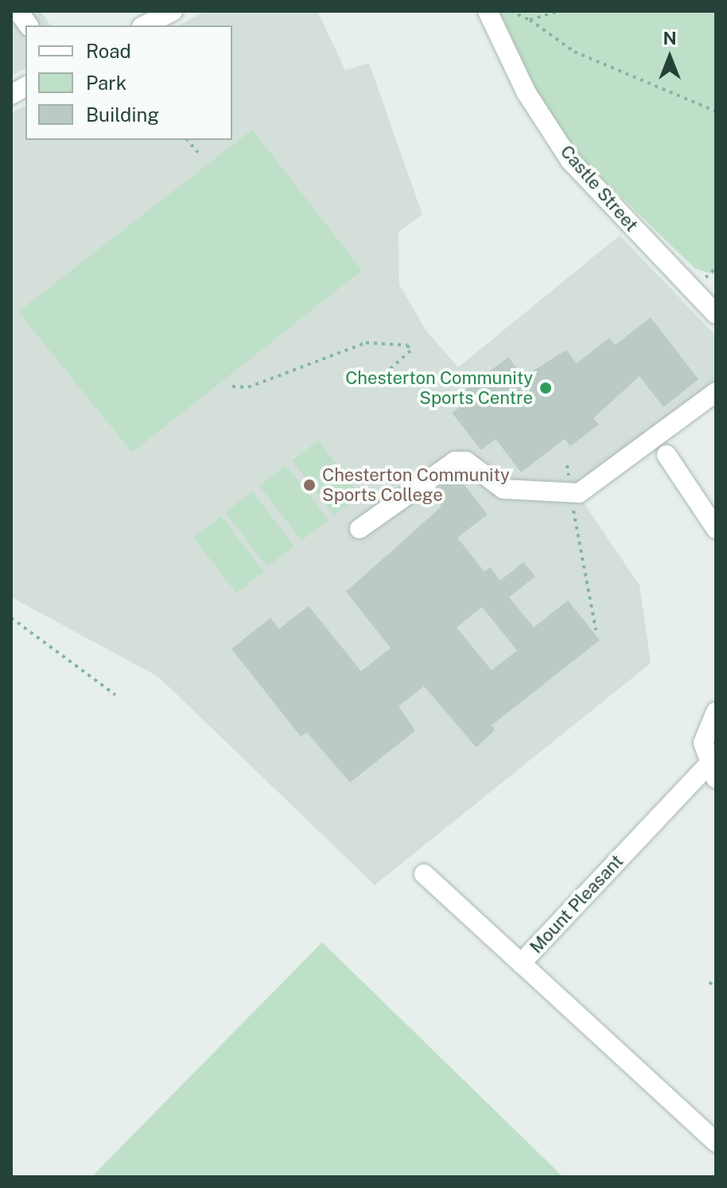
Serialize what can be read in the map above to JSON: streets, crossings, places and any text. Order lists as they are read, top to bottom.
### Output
{
  "streets": {
    "street": ["Castle Street", "Mount Pleasant"]
  },
  "places": ["Chesterton Community Sports Centre", "Chesterton Community Sports College"],
  "legend": ["Road", "Park", "Building"],
  "north": "top"
}
